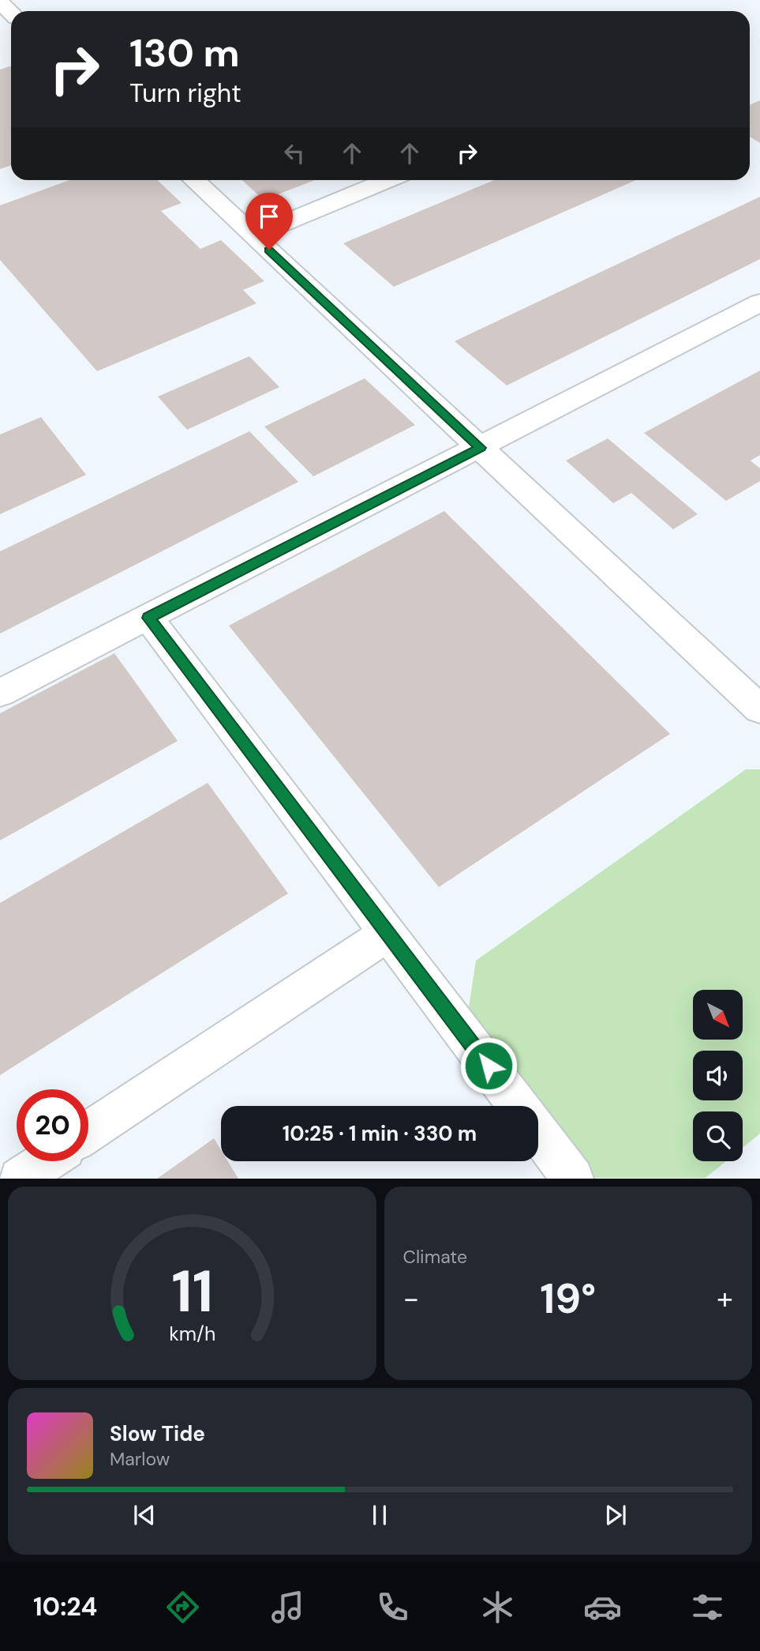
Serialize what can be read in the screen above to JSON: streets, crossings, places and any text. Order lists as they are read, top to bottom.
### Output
{
  "north": "bottom right",
  "page": {
    "turn": ["130 m", "Turn right"],
    "limit": "20",
    "trip": "10:25 · 1 min · 330 m",
    "tile": "Climate",
    "heat": ["−", "19°", "+"],
    "song": ["Slow Tide", "Marlow"],
    "tabs": "10:24",
    "gauge": ["11", "km/h"]
  }
}
